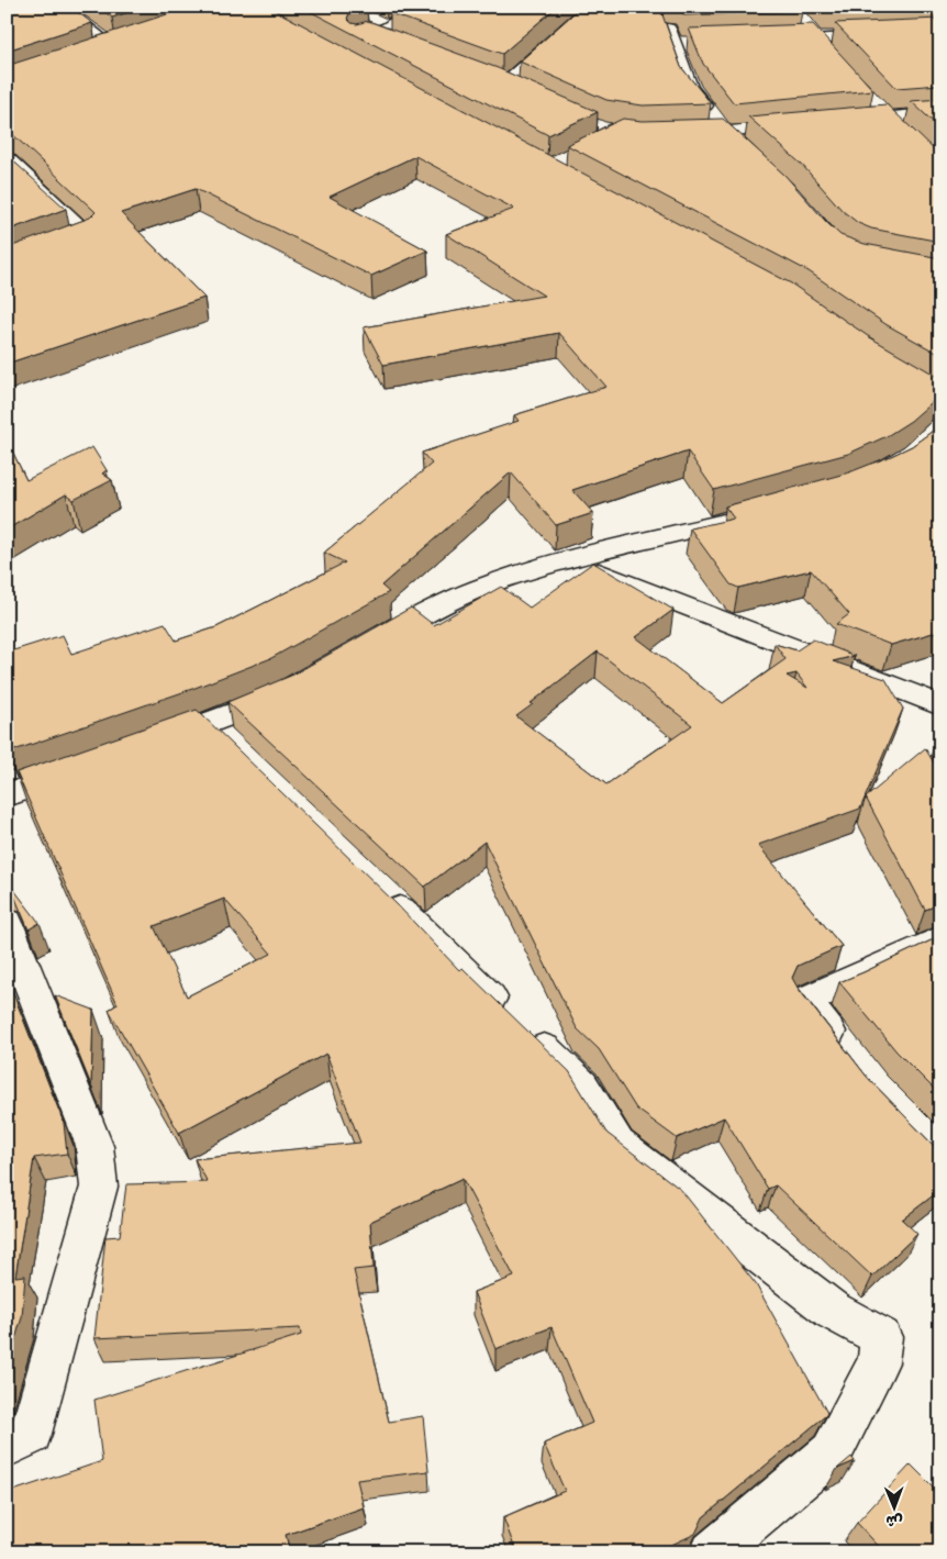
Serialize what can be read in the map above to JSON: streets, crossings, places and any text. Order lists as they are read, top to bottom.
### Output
{
  "north": "bottom"
}
